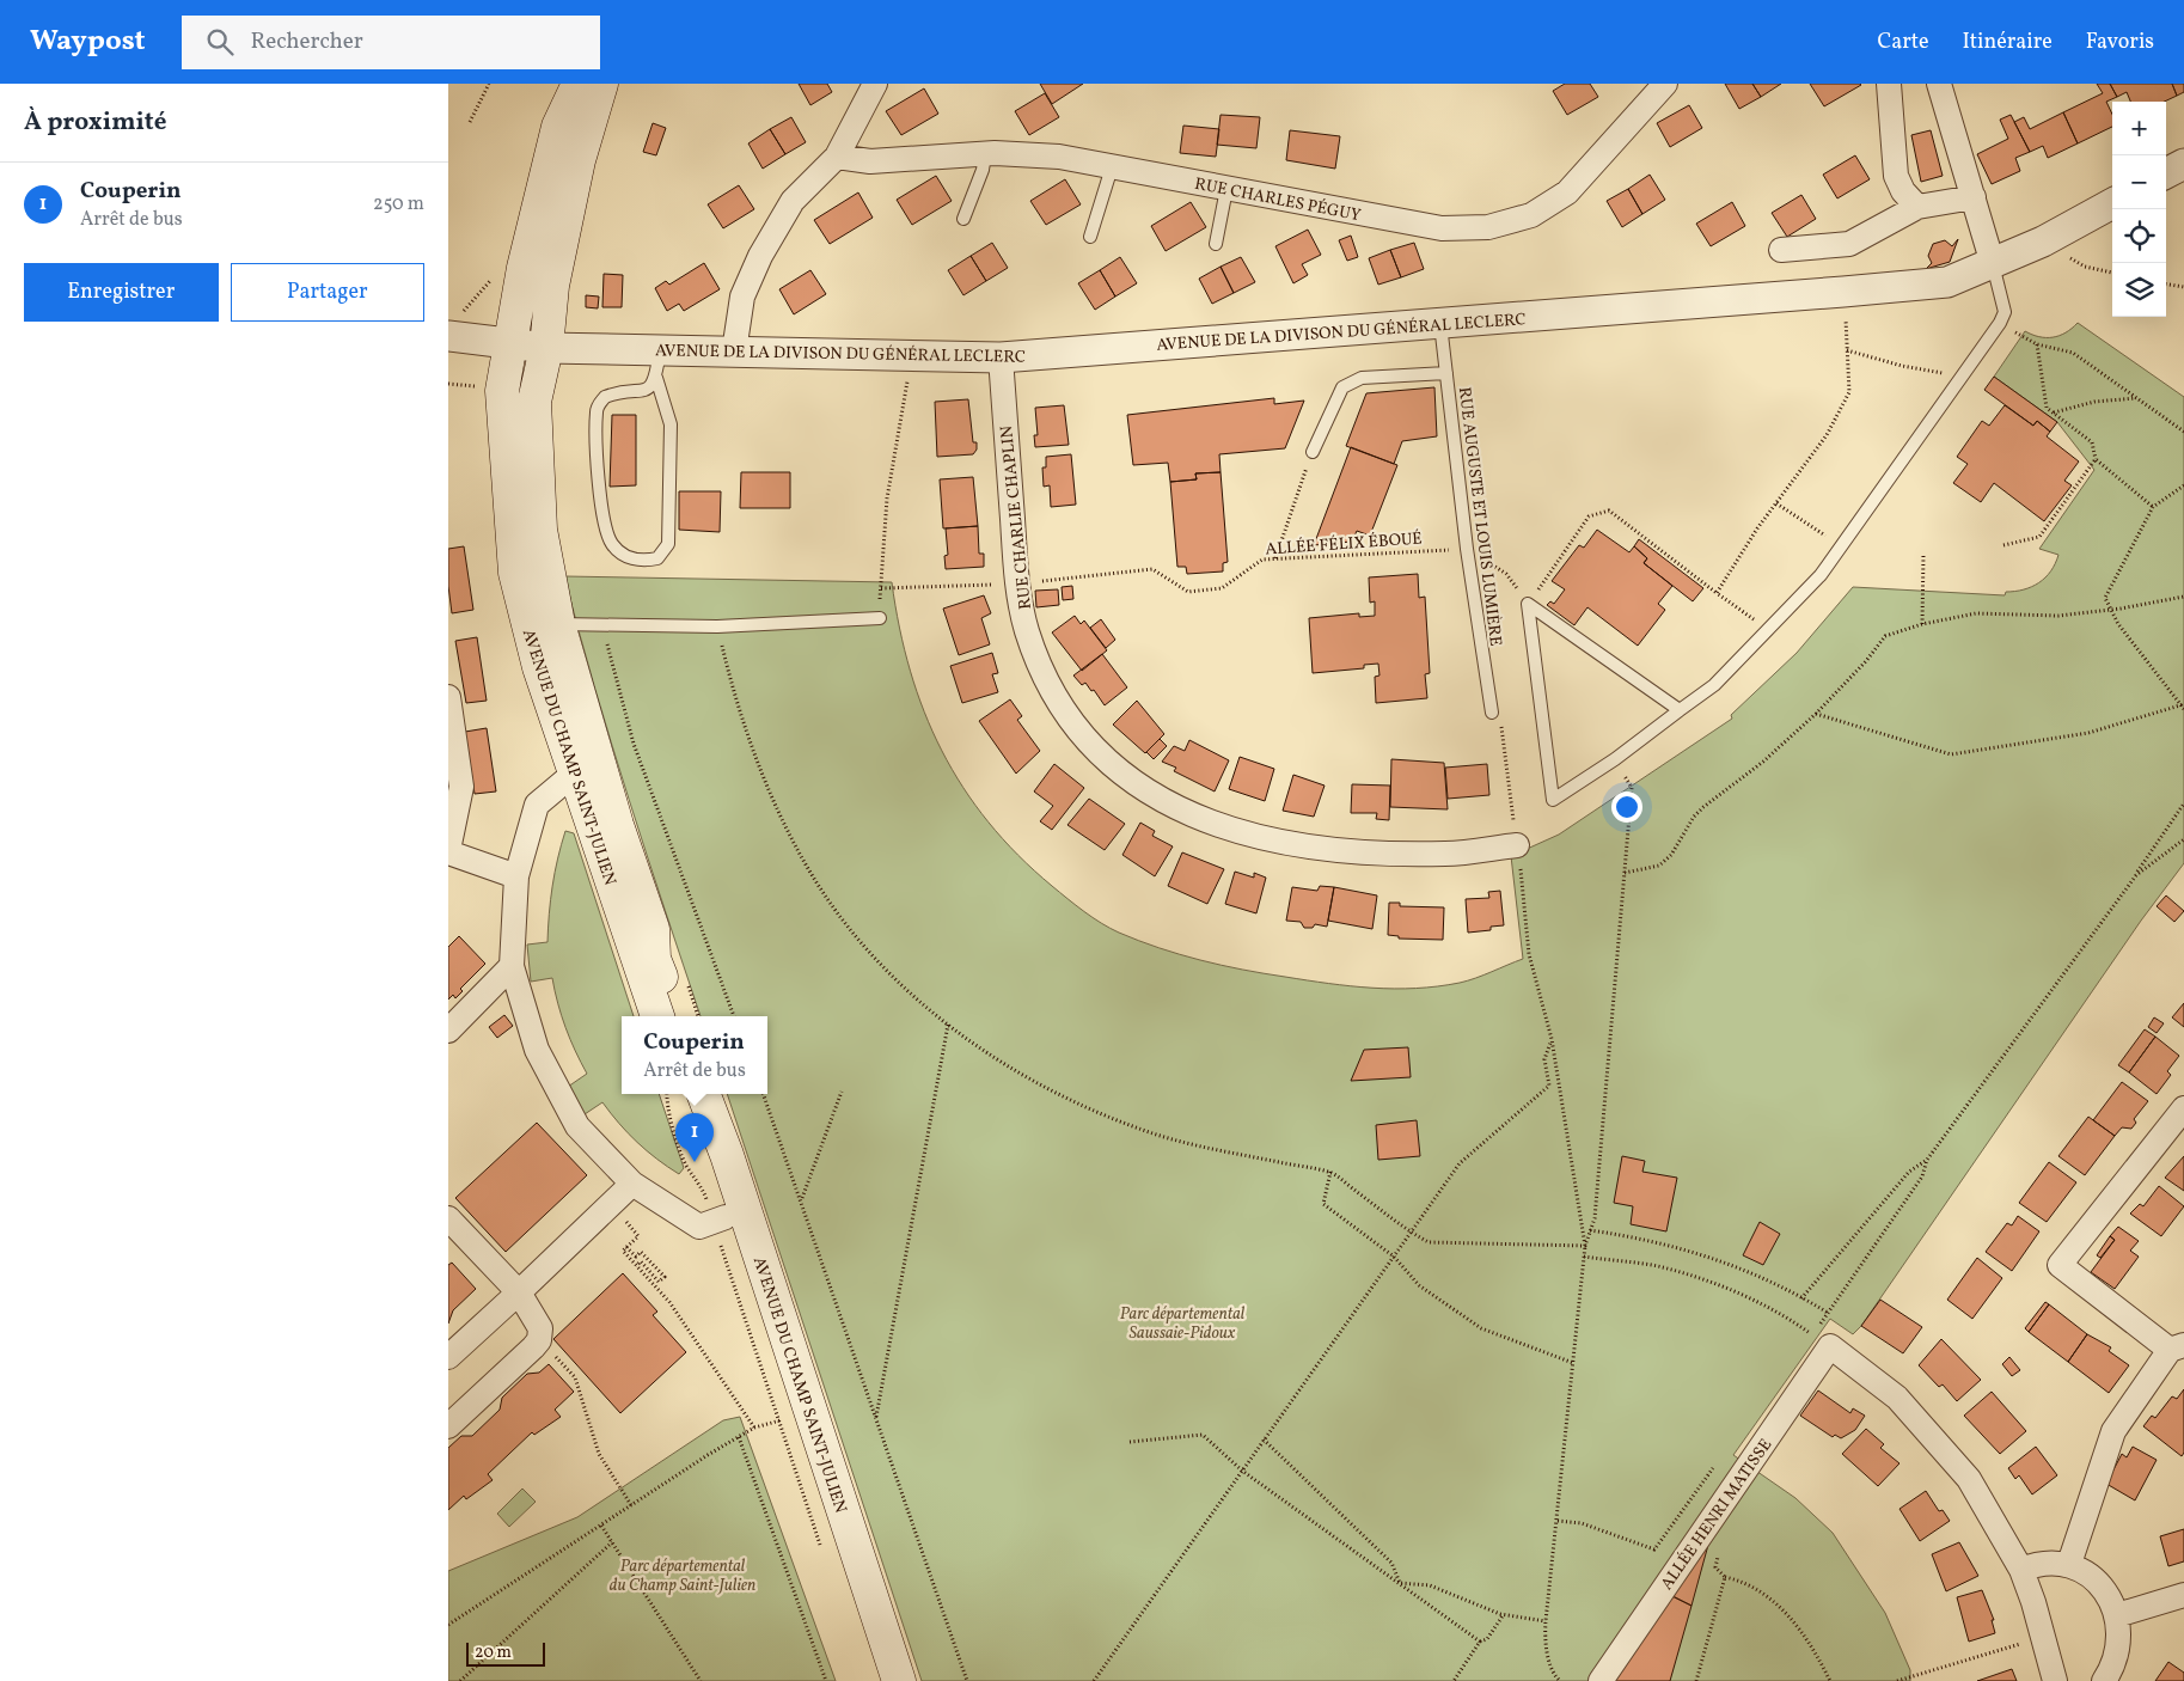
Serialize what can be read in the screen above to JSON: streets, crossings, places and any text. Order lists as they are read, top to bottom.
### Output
{
  "streets": {
    "main road": ["AVENUE DU CHAMP SAINT-JULIEN"],
    "street": [
      "RUE CHARLES PÉGUY",
      "AVENUE DE LA DIVISON DU GÉNÉRAL LECLERC",
      "RUE CHARLIE CHAPLIN",
      "ALLÉE HENRI MATISSE"
    ],
    "lane": ["RUE AUGUSTE ET LOUIS LUMIÈRE"],
    "path": ["ALLÉE FÉLIX ÉBOUÉ"]
  },
  "crossings": [
    ["AVENUE DE LA DIVISON DU GÉNÉRAL LECLERC", "RUE AUGUSTE ET LOUIS LUMIÈRE"],
    ["AVENUE DE LA DIVISON DU GÉNÉRAL LECLERC", "RUE CHARLIE CHAPLIN"],
    ["AVENUE DE LA DIVISON DU GÉNÉRAL LECLERC", "AVENUE DU CHAMP SAINT-JULIEN"],
    ["RUE AUGUSTE ET LOUIS LUMIÈRE", "ALLÉE FÉLIX ÉBOUÉ"],
    ["RUE CHARLIE CHAPLIN", "ALLÉE FÉLIX ÉBOUÉ"]
  ],
  "parks": ["Parc départemental Saussaie-Pidoux", "Parc départemental du Champ Saint-Julien"],
  "scale_bar": "20 m",
  "page": {
    "header": "Waypost",
    "search": "Rechercher",
    "nav": ["Carte", "Itinéraire", "Favoris"],
    "heading": "À proximité",
    "map_buttons": ["+", "−"],
    "list": [
      {
        "mark": "1",
        "name": "Couperin",
        "note": "Arrêt de bus",
        "value": "250 m"
      }
    ],
    "buttons": ["Enregistrer", "Partager"],
    "popup": ["Couperin", "Arrêt de bus"],
    "pins": "1",
    "scale": "20 m"
  }
}
